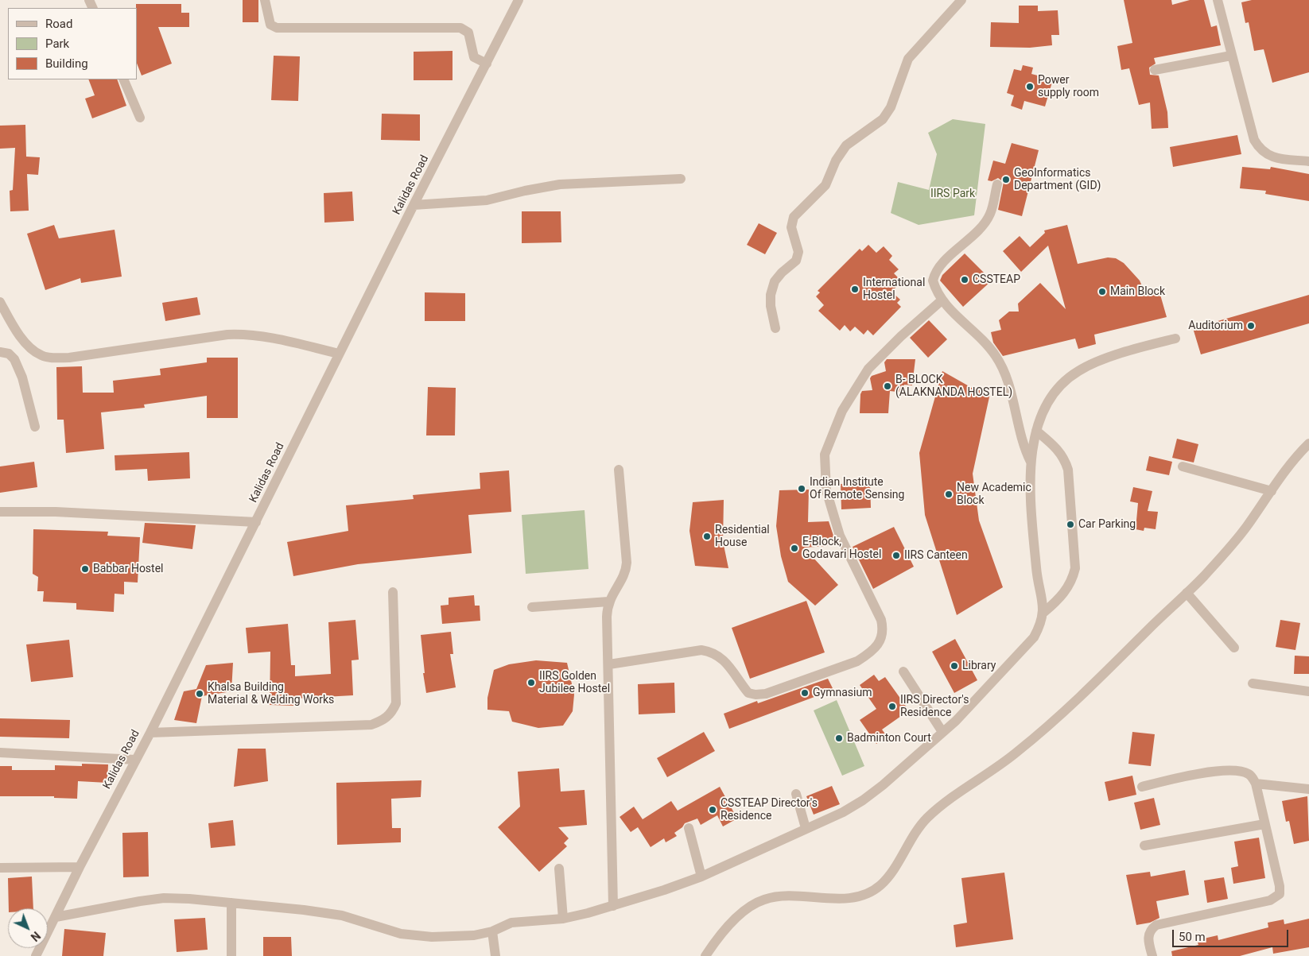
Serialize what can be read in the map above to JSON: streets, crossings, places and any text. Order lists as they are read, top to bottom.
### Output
{
  "streets": {
    "street": ["Kalidas Road"]
  },
  "parks": ["IIRS Park"],
  "places": [
    "Power supply room",
    "GeoInformatics Department (GID)",
    "CSSTEAP",
    "International Hostel",
    "Main Block",
    "Auditorium",
    "B- BLOCK (ALAKNANDA HOSTEL)",
    "Indian Institute Of Remote Sensing",
    "New Academic Block",
    "Car Parking",
    "Residential House",
    "E-Block, Godavari Hostel",
    "IIRS Canteen",
    "Babbar Hostel",
    "Library",
    "IIRS Golden Jubilee Hostel",
    "Gymnasium",
    "Khalsa Building Material & Welding Works",
    "IIRS Director's Residence",
    "Badminton Court",
    "CSSTEAP Director's Residence"
  ],
  "legend": ["Road", "Park", "Building"],
  "scale_bar": "50 m",
  "north": "bottom right"
}
